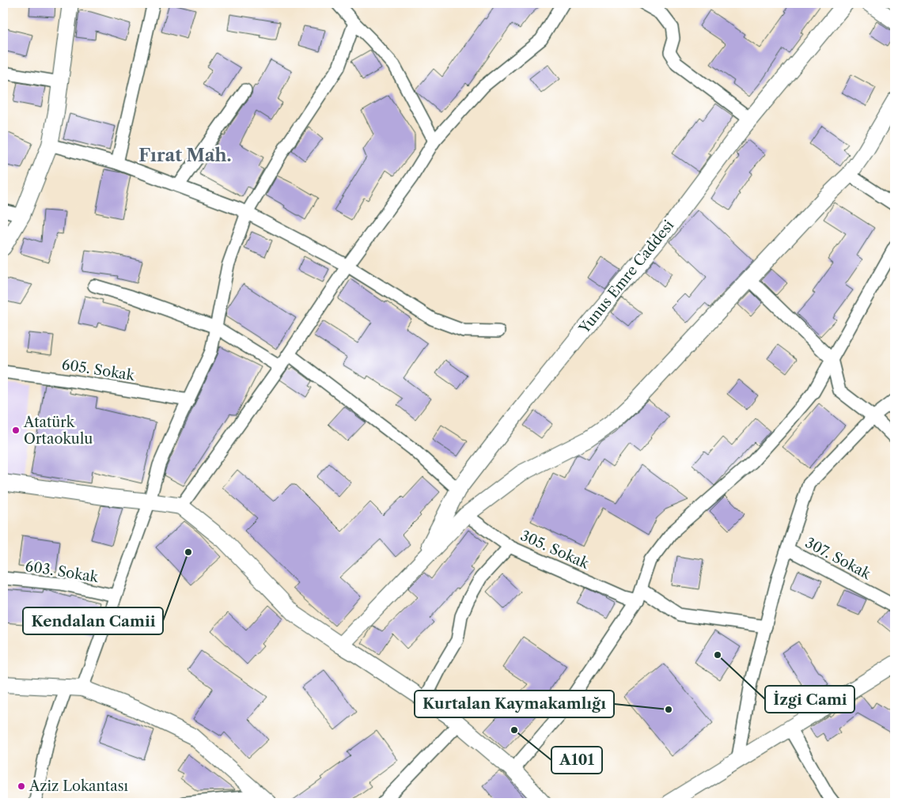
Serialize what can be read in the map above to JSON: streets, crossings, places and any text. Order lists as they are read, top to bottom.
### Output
{
  "streets": {
    "street": [
      "Yunus Emre Caddesi",
      "605. Sokak",
      "305. Sokak",
      "307. Sokak",
      "603. Sokak"
    ]
  },
  "districts": ["Fırat Mah."],
  "places": [
    "Atatürk Ortaokulu",
    "Kendalan Camii",
    "İzgi Cami",
    "Kurtalan Kaymakamlığı",
    "A101",
    "Aziz Lokantası"
  ]
}
